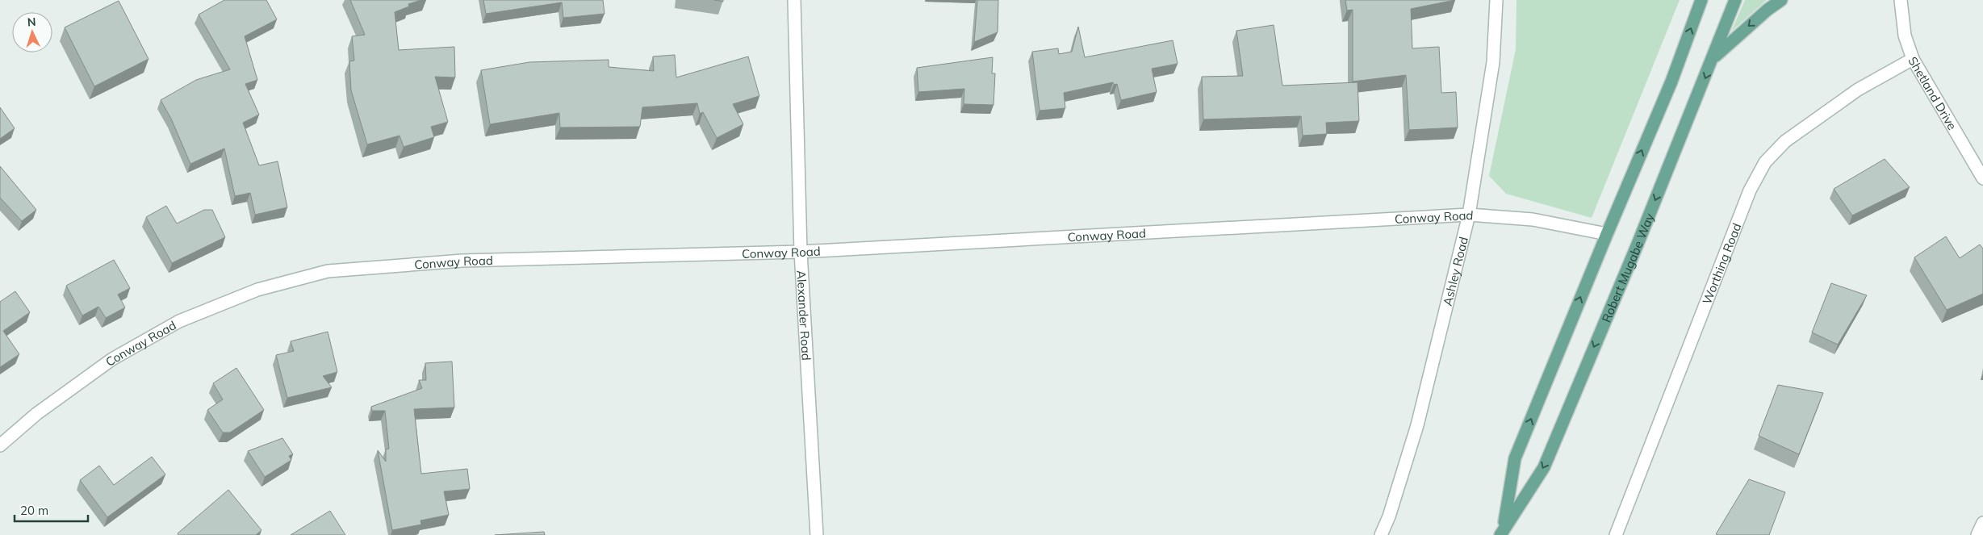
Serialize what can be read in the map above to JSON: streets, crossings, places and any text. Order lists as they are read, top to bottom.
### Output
{
  "streets": {
    "main road": ["Robert Mugabe Way"],
    "street": [
      "Shetland Drive",
      "Conway Road",
      "Worthing Road",
      "Ashley Road",
      "Alexander Road"
    ]
  },
  "crossings": [
    ["Shetland Drive", "Worthing Road"],
    ["Conway Road", "Robert Mugabe Way"],
    ["Conway Road", "Ashley Road"],
    ["Conway Road", "Alexander Road"]
  ],
  "scale_bar": "20 m",
  "north": "top"
}
